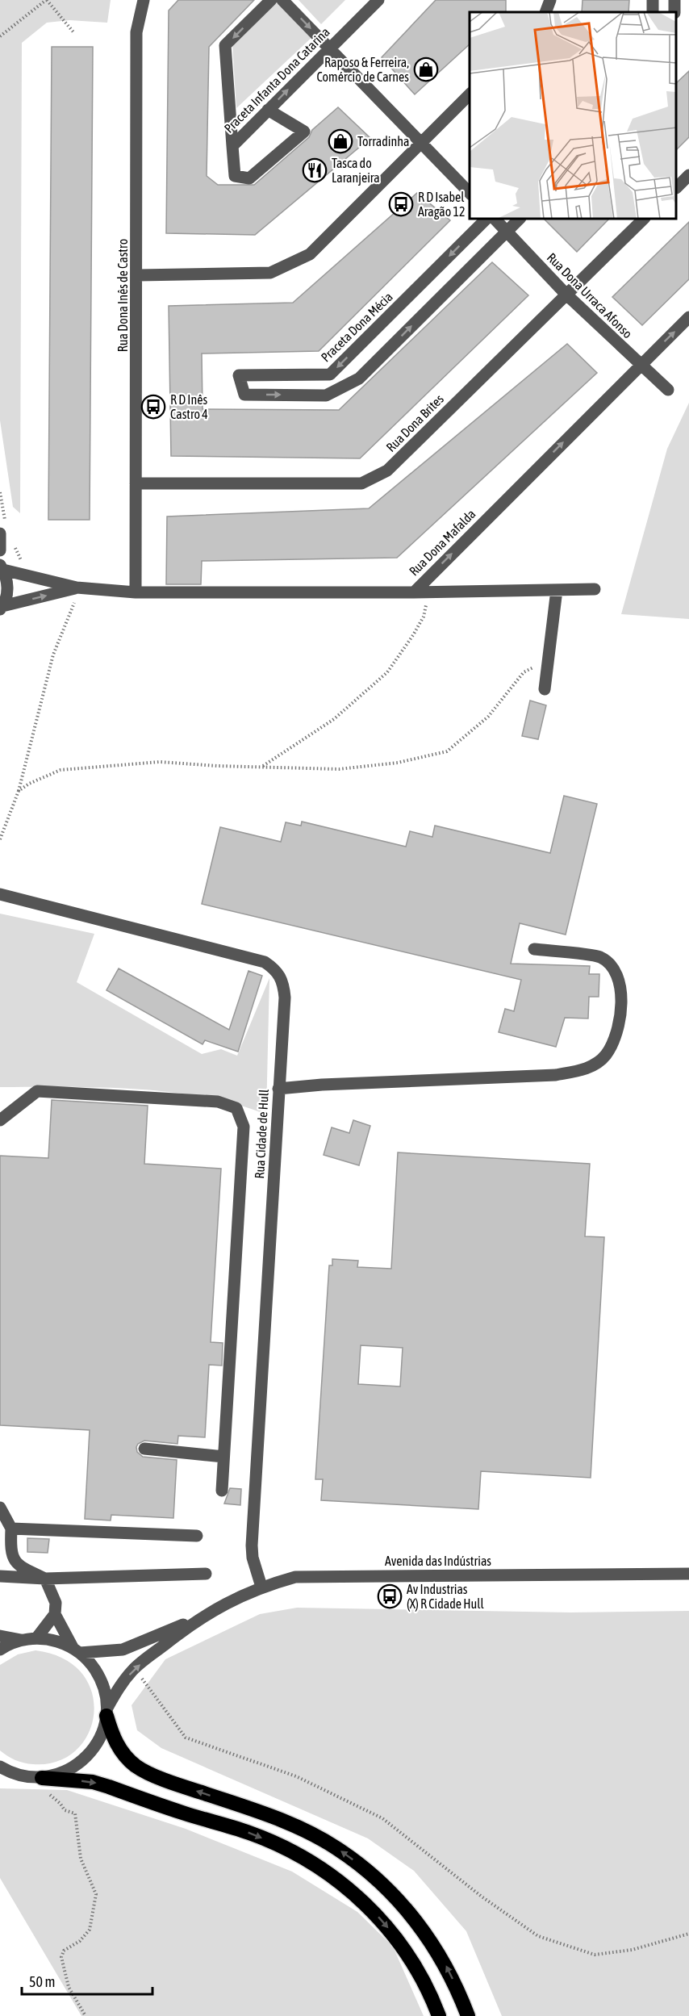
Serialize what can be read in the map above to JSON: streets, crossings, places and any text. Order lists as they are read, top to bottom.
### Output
{
  "streets": {
    "street": [
      "Praceta Infanta Dona Catarina",
      "Rua Dona Inês de Castro",
      "Rua Dona Urraca Afonso",
      "Praceta Dona Mécia",
      "Rua Dona Brites",
      "Rua Dona Mafalda",
      "Rua Cidade de Hull",
      "Avenida das Indústrias"
    ]
  },
  "crossings": [
    ["Rua Dona Inês de Castro", "Rua Dona Brites"],
    ["Rua Dona Inês de Castro", "Rua Dona Mafalda"],
    ["Rua Dona Urraca Afonso", "Praceta Dona Mécia"],
    ["Rua Dona Urraca Afonso", "Rua Dona Brites"],
    ["Rua Dona Urraca Afonso", "Rua Dona Mafalda"],
    ["Rua Cidade de Hull", "Avenida das Indústrias"]
  ],
  "one_way": ["Rua Dona Mafalda"],
  "places": {
    "shop": ["Raposo & Ferreira, Comércio de Carnes", "Torradinha"],
    "restaurant": ["Tasca do Laranjeira"],
    "bus stop": ["R D Isabel Aragão 12", "R D Inês Castro 4", "Av Industrias (X) R Cidade Hull"]
  },
  "scale_bar": "50 m"
}
